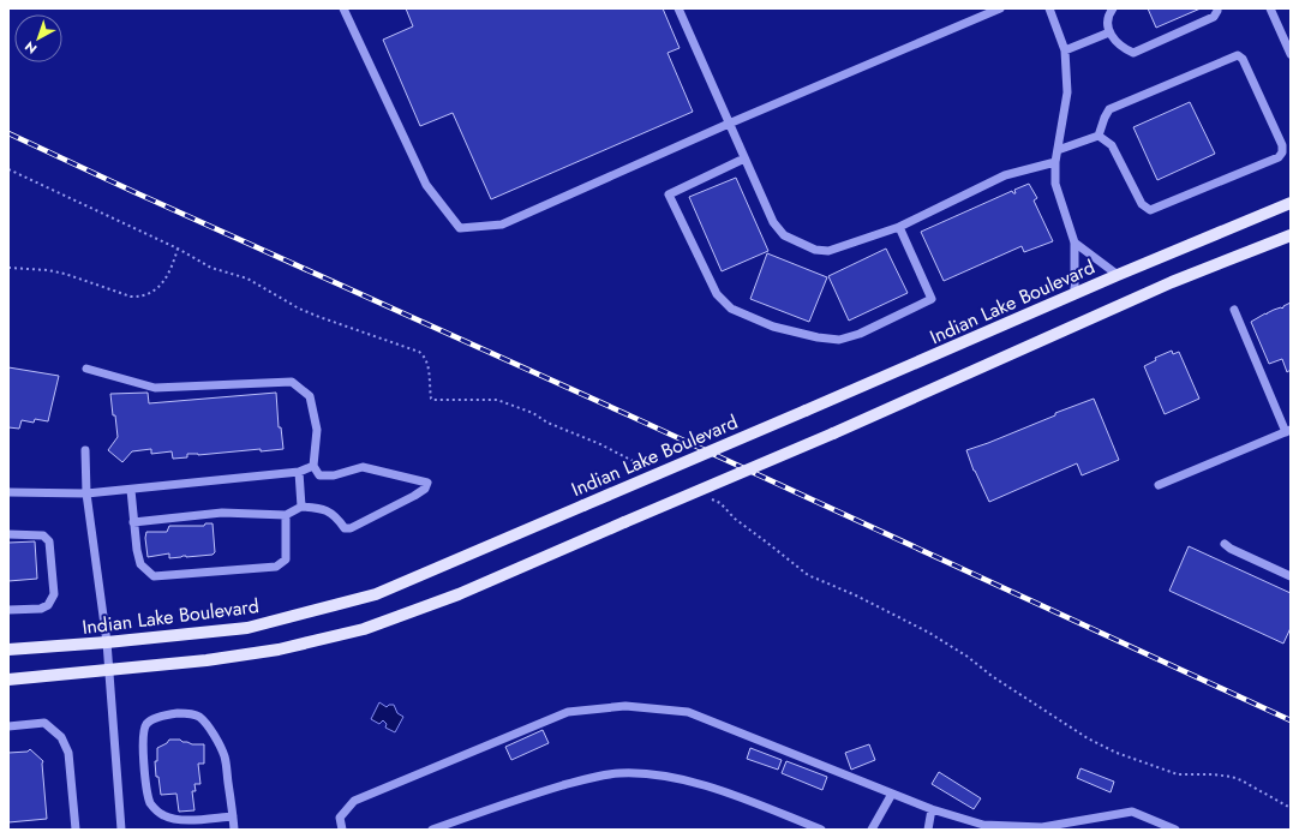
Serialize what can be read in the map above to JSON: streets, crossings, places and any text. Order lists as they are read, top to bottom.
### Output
{
  "streets": {
    "main road": ["Indian Lake Boulevard"]
  },
  "north": "bottom left"
}
